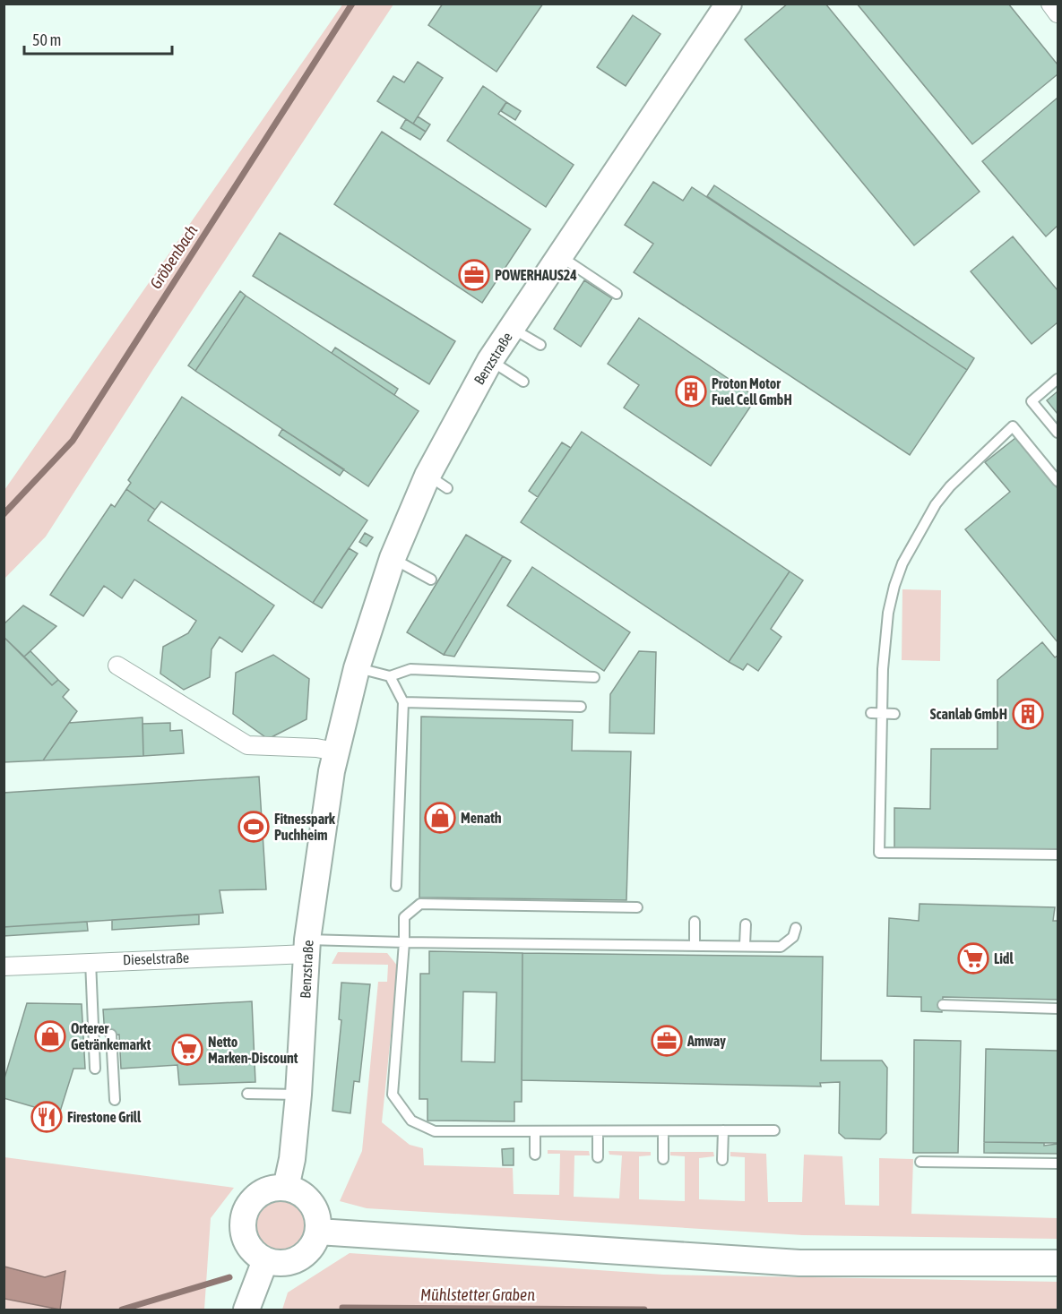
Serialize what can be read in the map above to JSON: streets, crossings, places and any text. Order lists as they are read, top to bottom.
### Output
{
  "streets": {
    "street": ["Benzstraße", "Dieselstraße"]
  },
  "crossings": [
    ["Benzstraße", "Dieselstraße"]
  ],
  "water": ["Gröbenbach", "Mühlstetter Graben"],
  "places": {
    "office": ["POWERHAUS24", "Amway"],
    "building": ["Proton Motor Fuel Cell GmbH", "Scanlab GmbH"],
    "shop": ["Menath", "Orterer Getränkemarkt"],
    "sports": ["Fitnesspark Puchheim"],
    "supermarket": ["Lidl", "Netto Marken-Discount"],
    "restaurant": ["Firestone Grill"]
  },
  "scale_bar": "50 m"
}
